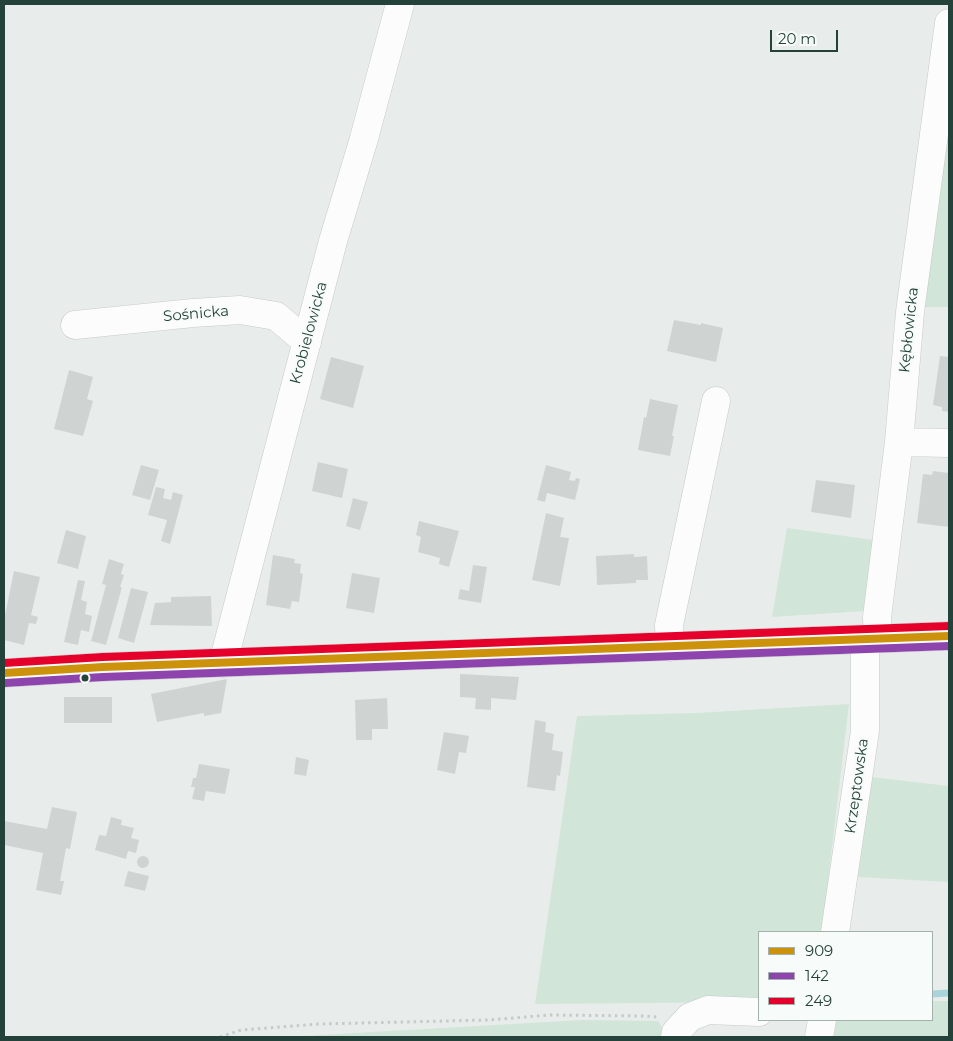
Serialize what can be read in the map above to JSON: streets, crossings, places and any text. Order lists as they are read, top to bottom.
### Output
{
  "streets": {
    "street": [
      "Sośnicka",
      "Kębłowicka",
      "Krobielowicka",
      "Krzeptowska"
    ]
  },
  "crossings": [
    ["Sośnicka", "Krobielowicka"],
    ["Kębłowicka", "Krzeptowska"]
  ],
  "lines": ["transit line 249", "transit line 909", "transit line 142"],
  "legend": ["909", "142", "249"],
  "scale_bar": "20 m"
}
